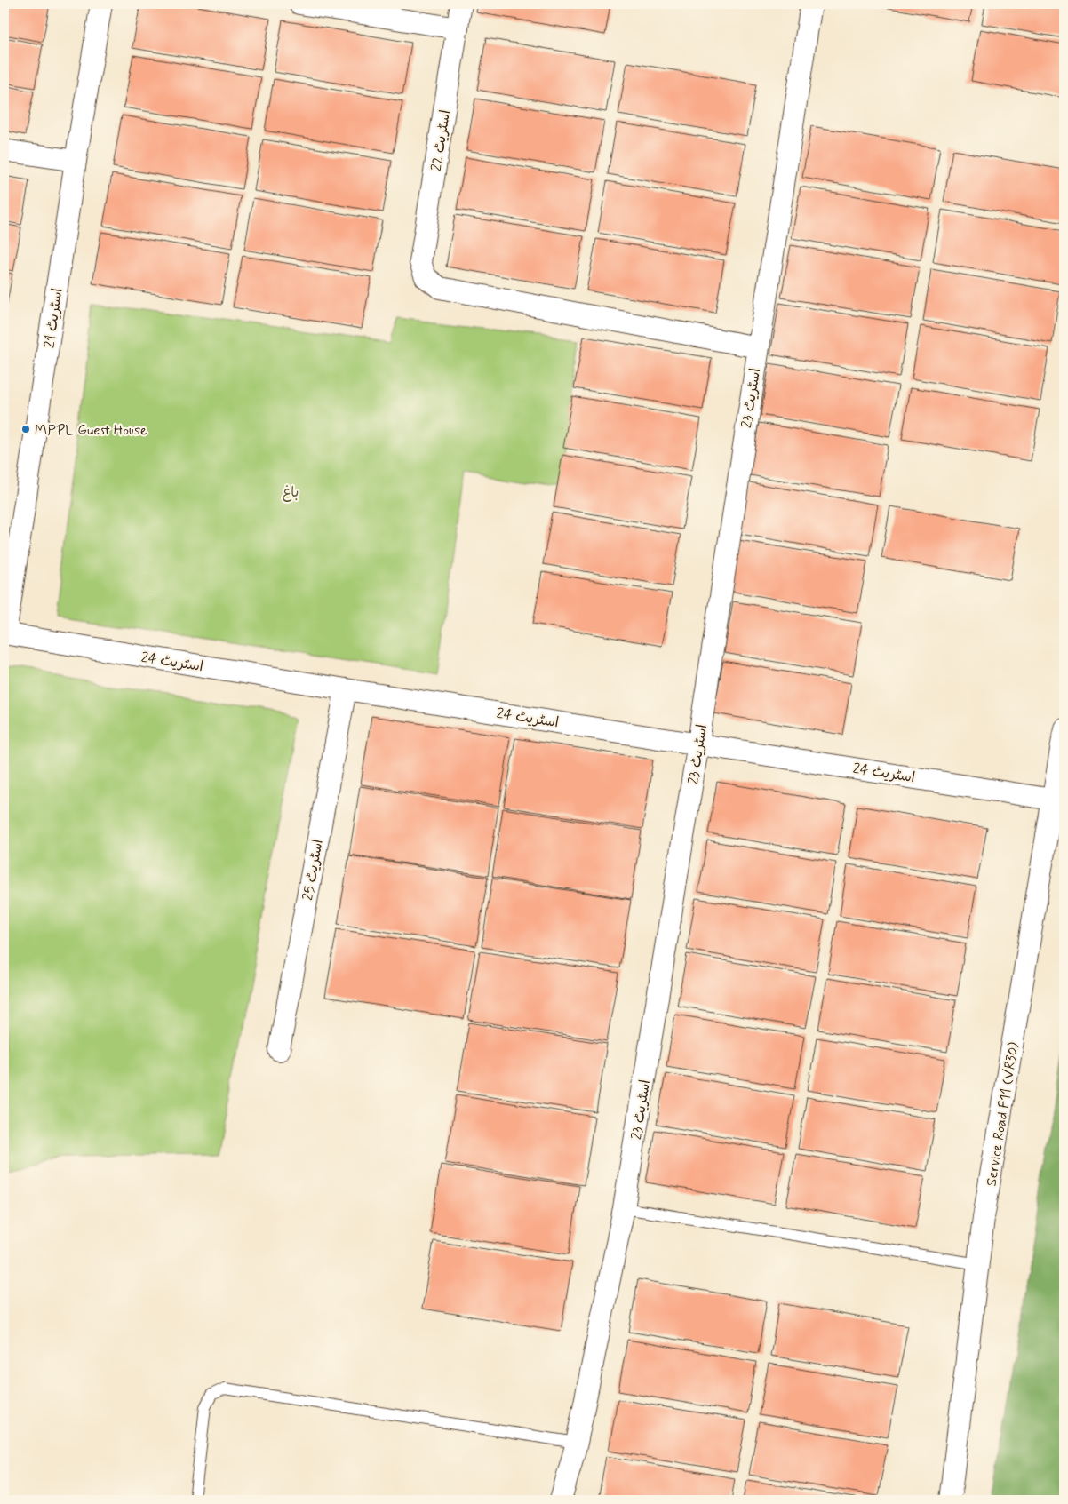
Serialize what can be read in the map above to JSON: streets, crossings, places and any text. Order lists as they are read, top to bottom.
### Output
{
  "streets": {
    "street": [
      "اسٹریٹ 22",
      "اسٹریٹ 21",
      "اسٹریٹ 23",
      "اسٹریٹ 24",
      "اسٹریٹ 25",
      "Service Road F11 (VR30)"
    ]
  },
  "crossings": [
    ["اسٹریٹ 22", "اسٹریٹ 23"],
    ["اسٹریٹ 21", "اسٹریٹ 24"],
    ["اسٹریٹ 23", "اسٹریٹ 24"],
    ["اسٹریٹ 24", "اسٹریٹ 25"],
    ["اسٹریٹ 24", "Service Road F11 (VR30)"]
  ],
  "parks": ["باغ"],
  "places": ["MPPL Guest House"]
}
